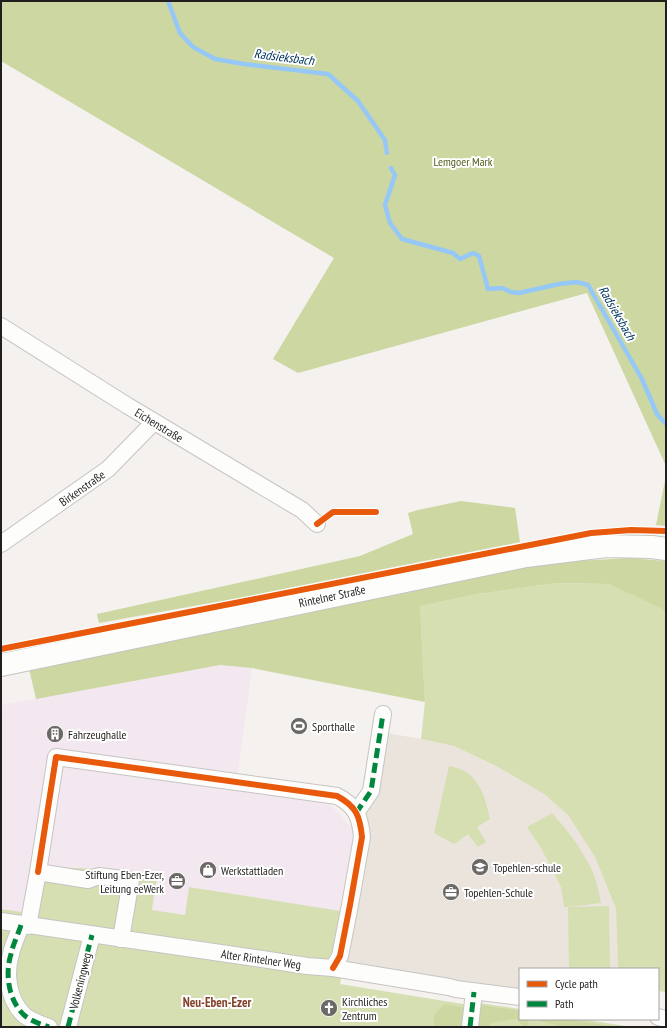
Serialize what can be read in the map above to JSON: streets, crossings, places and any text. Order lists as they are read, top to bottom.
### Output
{
  "streets": {
    "main road": ["Rintelner Straße"],
    "street": [
      "Eichenstraße",
      "Birkenstraße",
      "Alter Rintelner Weg",
      "Volkeningweg"
    ]
  },
  "crossings": [
    ["Eichenstraße", "Birkenstraße"],
    ["Alter Rintelner Weg", "Volkeningweg"]
  ],
  "districts": ["Neu-Eben-Ezer"],
  "water": ["Radsieksbach"],
  "parks": ["Lemgoer Mark"],
  "places": {
    "sports": ["Sporthalle"],
    "building": ["Fahrzeughalle"],
    "school or university": ["Topehlen-schule"],
    "shop": ["Werkstattladen"],
    "office": ["Stiftung Eben-Ezer, Leitung eeWerk", "Topehlen-Schule"],
    "church": ["Kirchliches Zentrum"]
  },
  "legend": ["Cycle path", "Path"]
}
